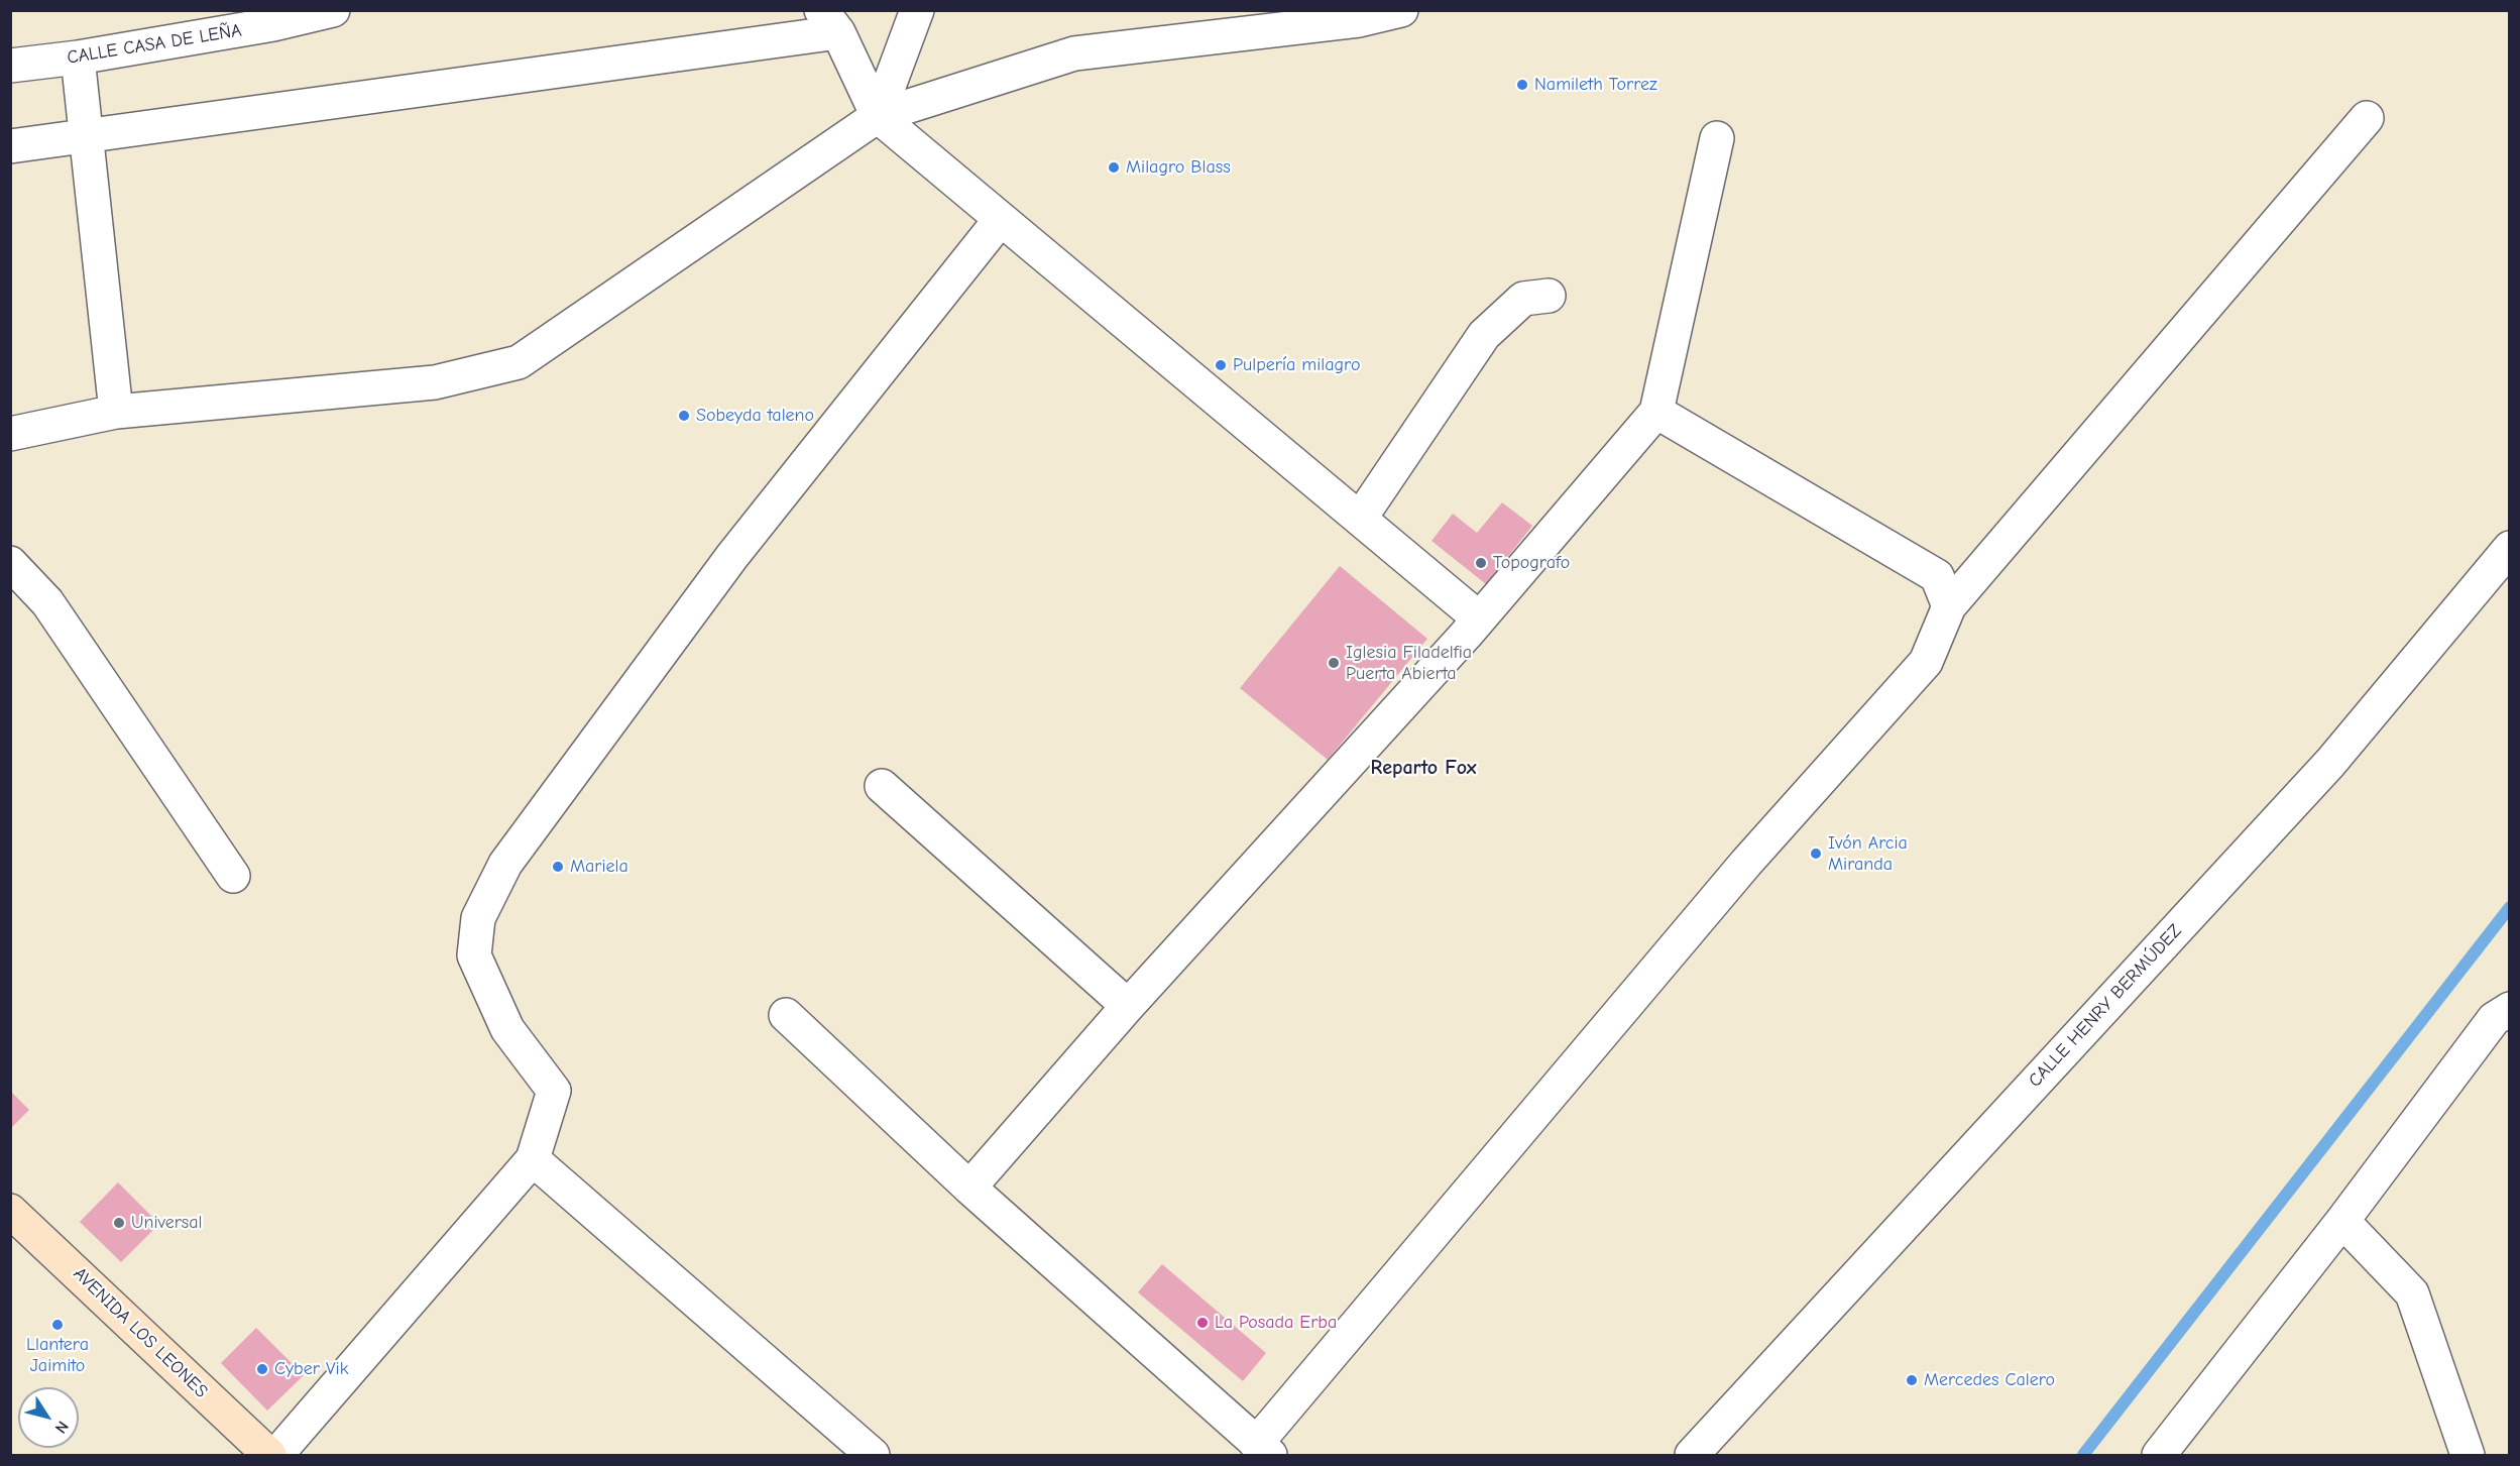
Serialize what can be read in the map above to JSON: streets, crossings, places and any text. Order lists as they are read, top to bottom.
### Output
{
  "streets": {
    "street": ["CALLE CASA DE LEÑA", "CALLE HENRY BERMÚDEZ", "AVENIDA LOS LEONES"]
  },
  "districts": ["Reparto Fox"],
  "places": [
    "Namileth Torrez",
    "Milagro Blass",
    "Pulpería milagro",
    "Sobeyda taleno",
    "Topografo",
    "Iglesia Filadelfia Puerta Abierta",
    "Ivón Arcia Miranda",
    "Mariela",
    "Universal",
    "La Posada Erba",
    "Llantera Jaimito",
    "Cyber Vik",
    "Mercedes Calero"
  ],
  "north": "bottom right"
}
